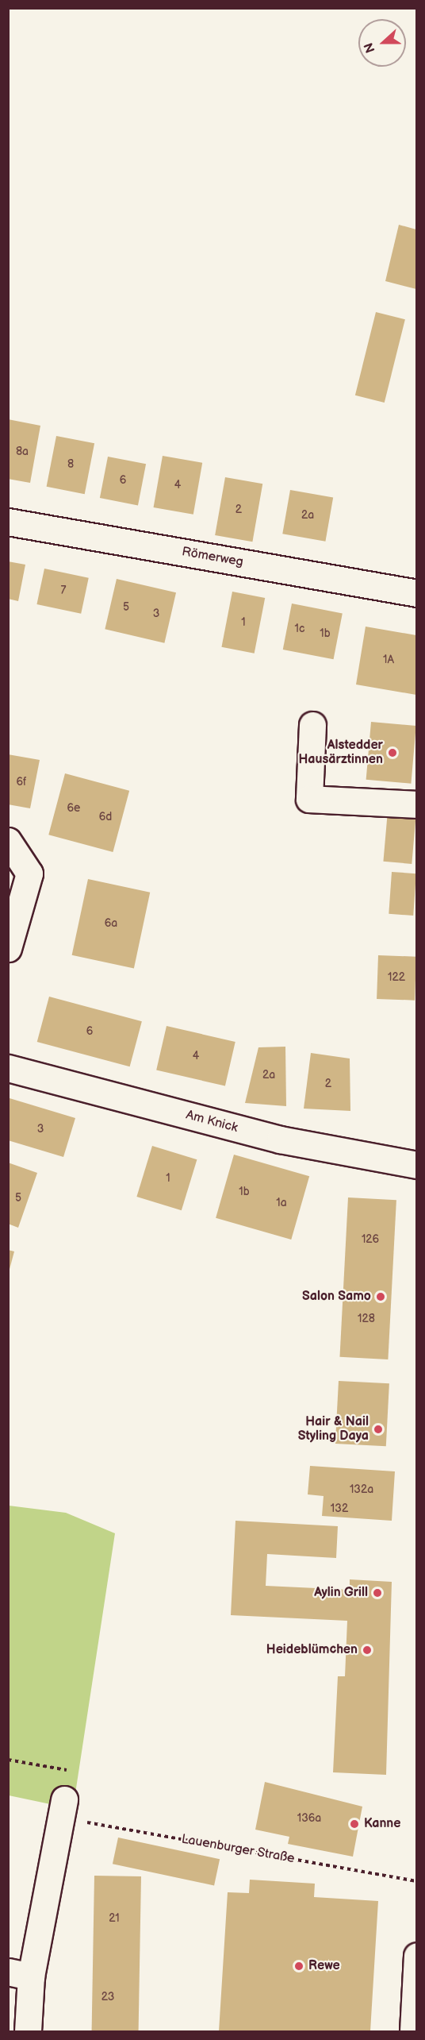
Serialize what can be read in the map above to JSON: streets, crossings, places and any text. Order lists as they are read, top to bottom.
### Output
{
  "streets": {
    "street": ["Römerweg", "Am Knick"],
    "path": ["Lauenburger Straße"]
  },
  "places": [
    "Alstedder Hausärztinnen",
    "Salon Samo",
    "Hair & Nail Styling Daya",
    "Aylin Grill",
    "Heideblümchen",
    "Kanne",
    "Rewe"
  ],
  "house_numbers": [
    "8a",
    "8",
    "6",
    "4",
    "2",
    "2a",
    "7",
    "5",
    "3",
    "1",
    "1c",
    "1b",
    "1A",
    "6f",
    "6e",
    "6d",
    "6a",
    "122",
    "6",
    "4",
    "2a",
    "2",
    "3",
    "1",
    "1b",
    "5",
    "1a",
    "126",
    "128",
    "132a",
    "132",
    "136a",
    "21",
    "23"
  ],
  "north": "left"
}
